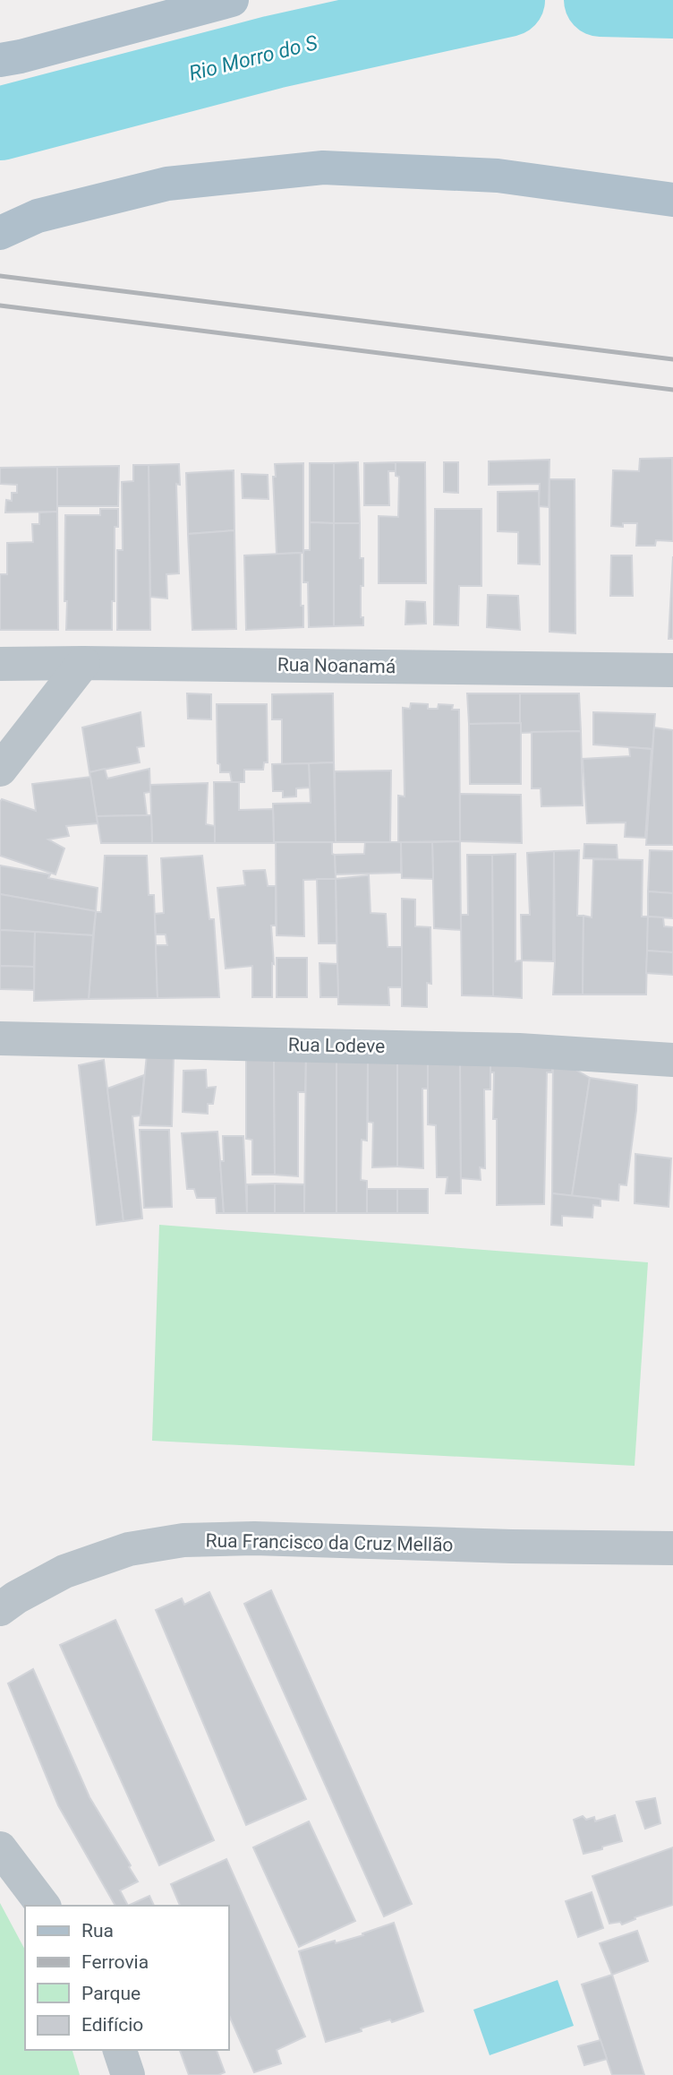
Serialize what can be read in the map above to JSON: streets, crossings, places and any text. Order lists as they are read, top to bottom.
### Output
{
  "streets": {
    "street": ["Rua Noanamá", "Rua Lodeve", "Rua Francisco da Cruz Mellão"]
  },
  "water": ["Rio Morro do S"],
  "legend": [
    "Rua",
    "Ferrovia",
    "Parque",
    "Edifício"
  ]
}
